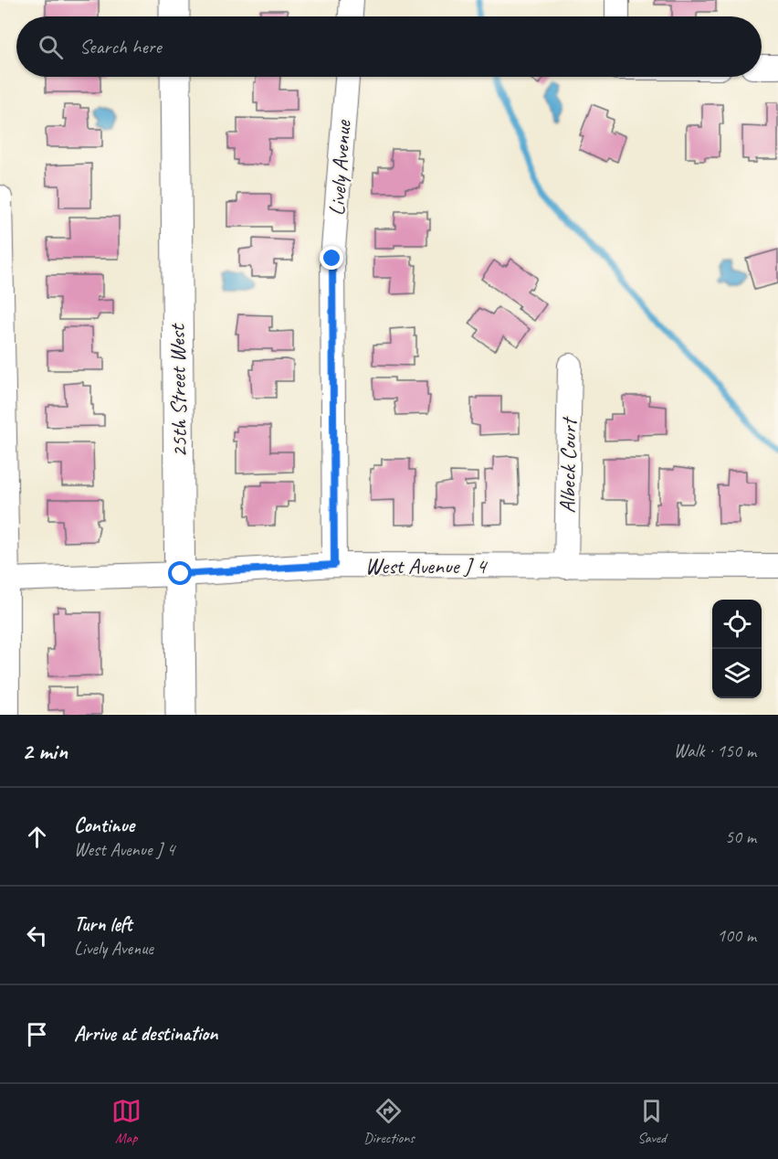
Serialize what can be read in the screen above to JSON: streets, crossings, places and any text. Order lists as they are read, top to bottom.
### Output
{
  "streets": {
    "street": [
      "Lively Avenue",
      "25th Street West",
      "Albeck Court",
      "West Avenue J 4"
    ]
  },
  "crossings": [
    ["Lively Avenue", "West Avenue J 4"],
    ["25th Street West", "West Avenue J 4"],
    ["Albeck Court", "West Avenue J 4"]
  ],
  "page": {
    "search": "Search here",
    "heading": ["2 min", "Walk · 150 m"],
    "list": [
      ["Continue", "West Avenue J 4", "50 m"],
      ["Turn left", "Lively Avenue", "100 m"],
      "Arrive at destination"
    ],
    "nav": ["Map", "Directions", "Saved"]
  }
}
